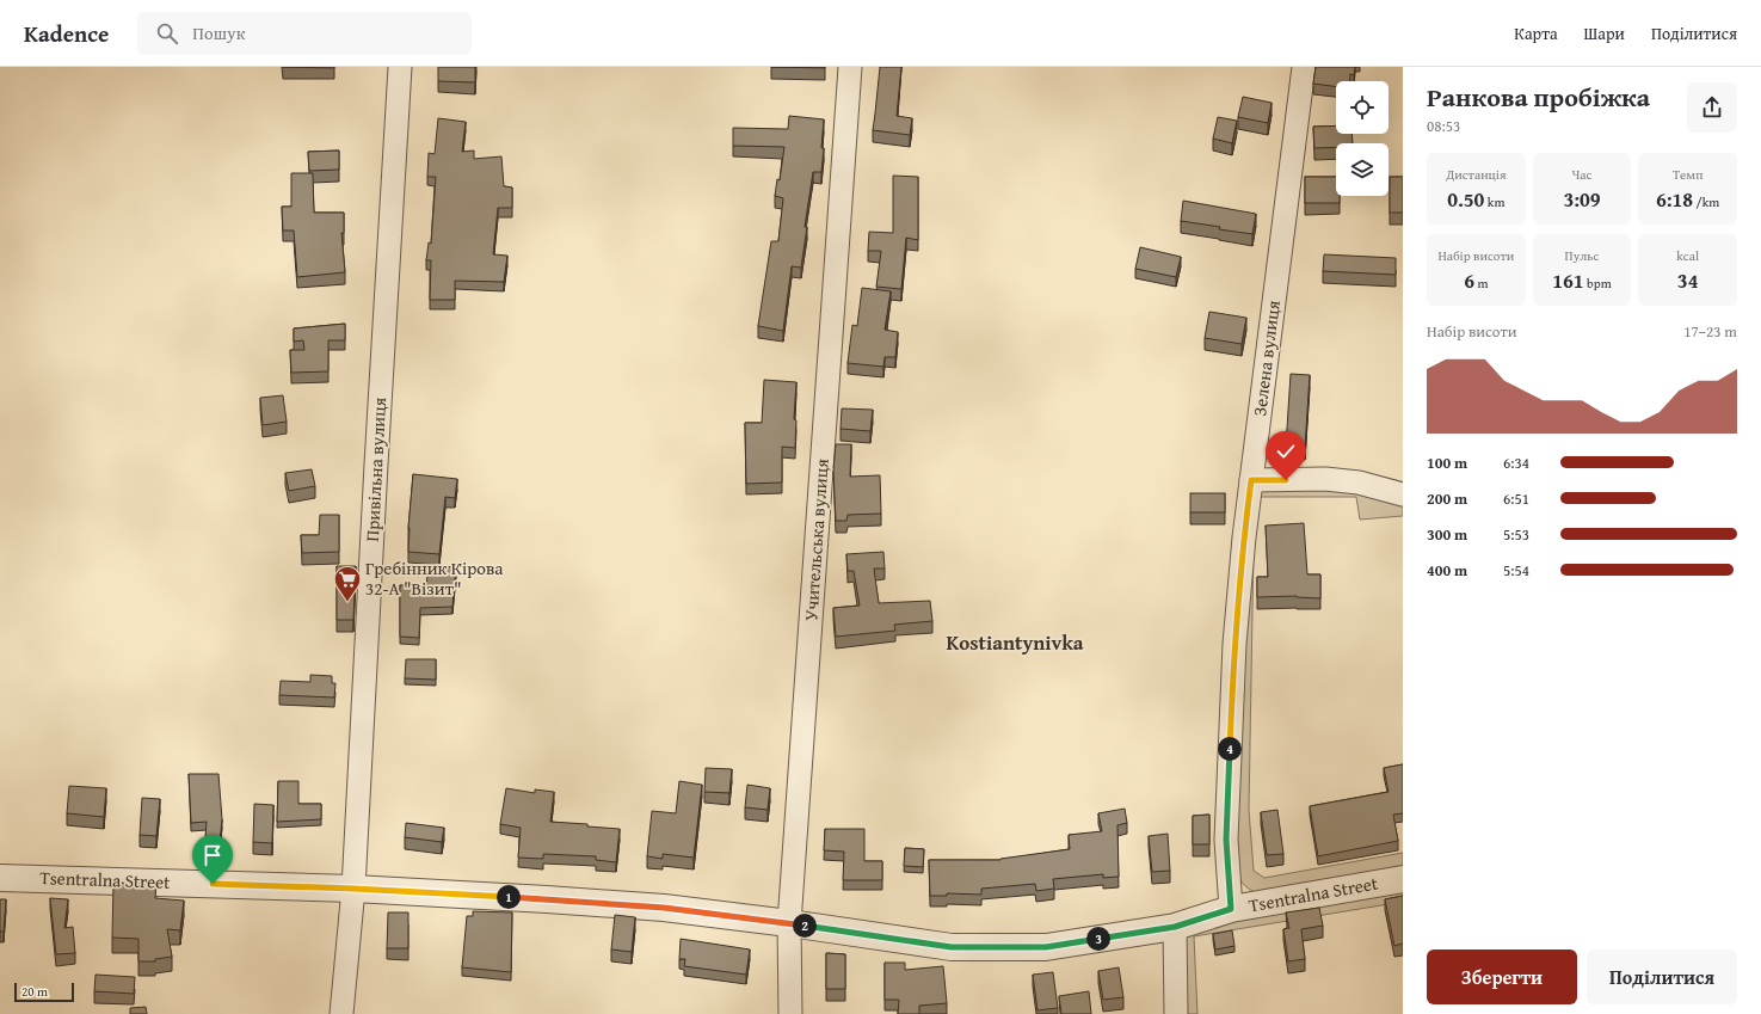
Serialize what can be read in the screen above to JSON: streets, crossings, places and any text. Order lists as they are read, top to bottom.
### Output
{
  "streets": {
    "street": [
      "Зелена вулиця",
      "Привільна вулиця",
      "Учительська вулиця",
      "Tsentralna Street"
    ]
  },
  "crossings": [
    ["Зелена вулиця", "Tsentralna Street"],
    ["Привільна вулиця", "Tsentralna Street"],
    ["Учительська вулиця", "Tsentralna Street"]
  ],
  "districts": ["Kostiantynivka"],
  "places": {
    "supermarket": ["Гребінник Кірова 32-А \"Візит\""]
  },
  "scale_bar": "20 m",
  "page": {
    "header": "Kadence",
    "search": "Пошук",
    "nav": ["Карта", "Шари", "Поділитися"],
    "heading": ["Ранкова пробіжка", "08:53"],
    "stats": [
      ["Дистанція", "0.50 km"],
      ["Час", "3:09"],
      ["Темп", "6:18 /km"],
      ["Набір висоти", "6 m"],
      ["Пульс", "161 bpm"],
      ["kcal", "34"]
    ],
    "chart": ["Набір висоти", "17–23 m"],
    "list": [
      {
        "name": "100 m",
        "note": "6:34"
      },
      {
        "name": "200 m",
        "note": "6:51"
      },
      {
        "name": "300 m",
        "note": "5:53"
      },
      {
        "name": "400 m",
        "note": "5:54"
      }
    ],
    "pins": [
      "4",
      "1",
      "2",
      "3"
    ],
    "buttons": ["Зберегти", "Поділитися"],
    "scale": "20 m"
  }
}
